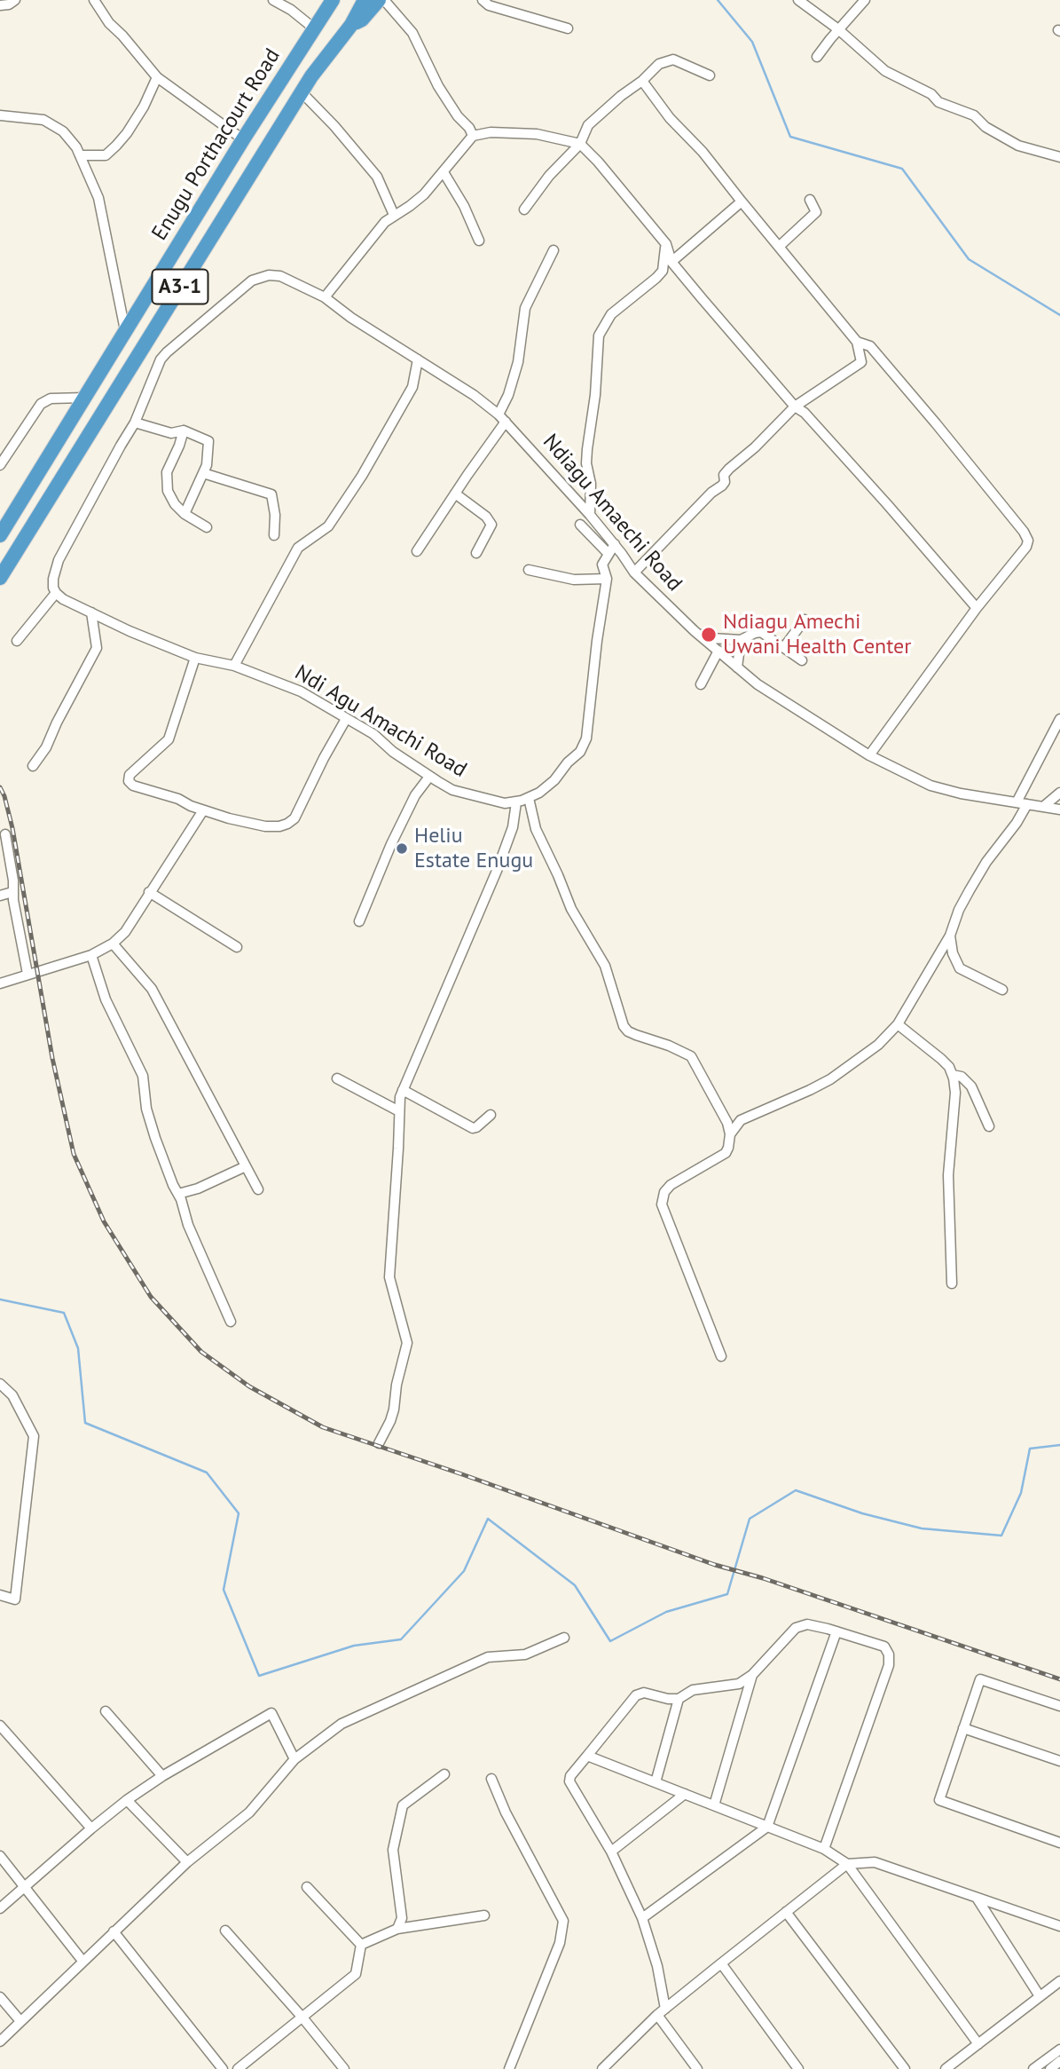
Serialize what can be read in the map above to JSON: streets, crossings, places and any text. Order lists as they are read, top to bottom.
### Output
{
  "streets": {
    "highway": ["Enugu Porthacourt Road", "A3-1"],
    "street": ["Ndiagu Amaechi Road", "Ndi Agu Amachi Road"]
  },
  "crossings": [
    ["Ndiagu Amaechi Road", "Ndi Agu Amachi Road"]
  ],
  "places": ["Ndiagu Amechi Uwani Health Center", "Heliu Estate Enugu"]
}
